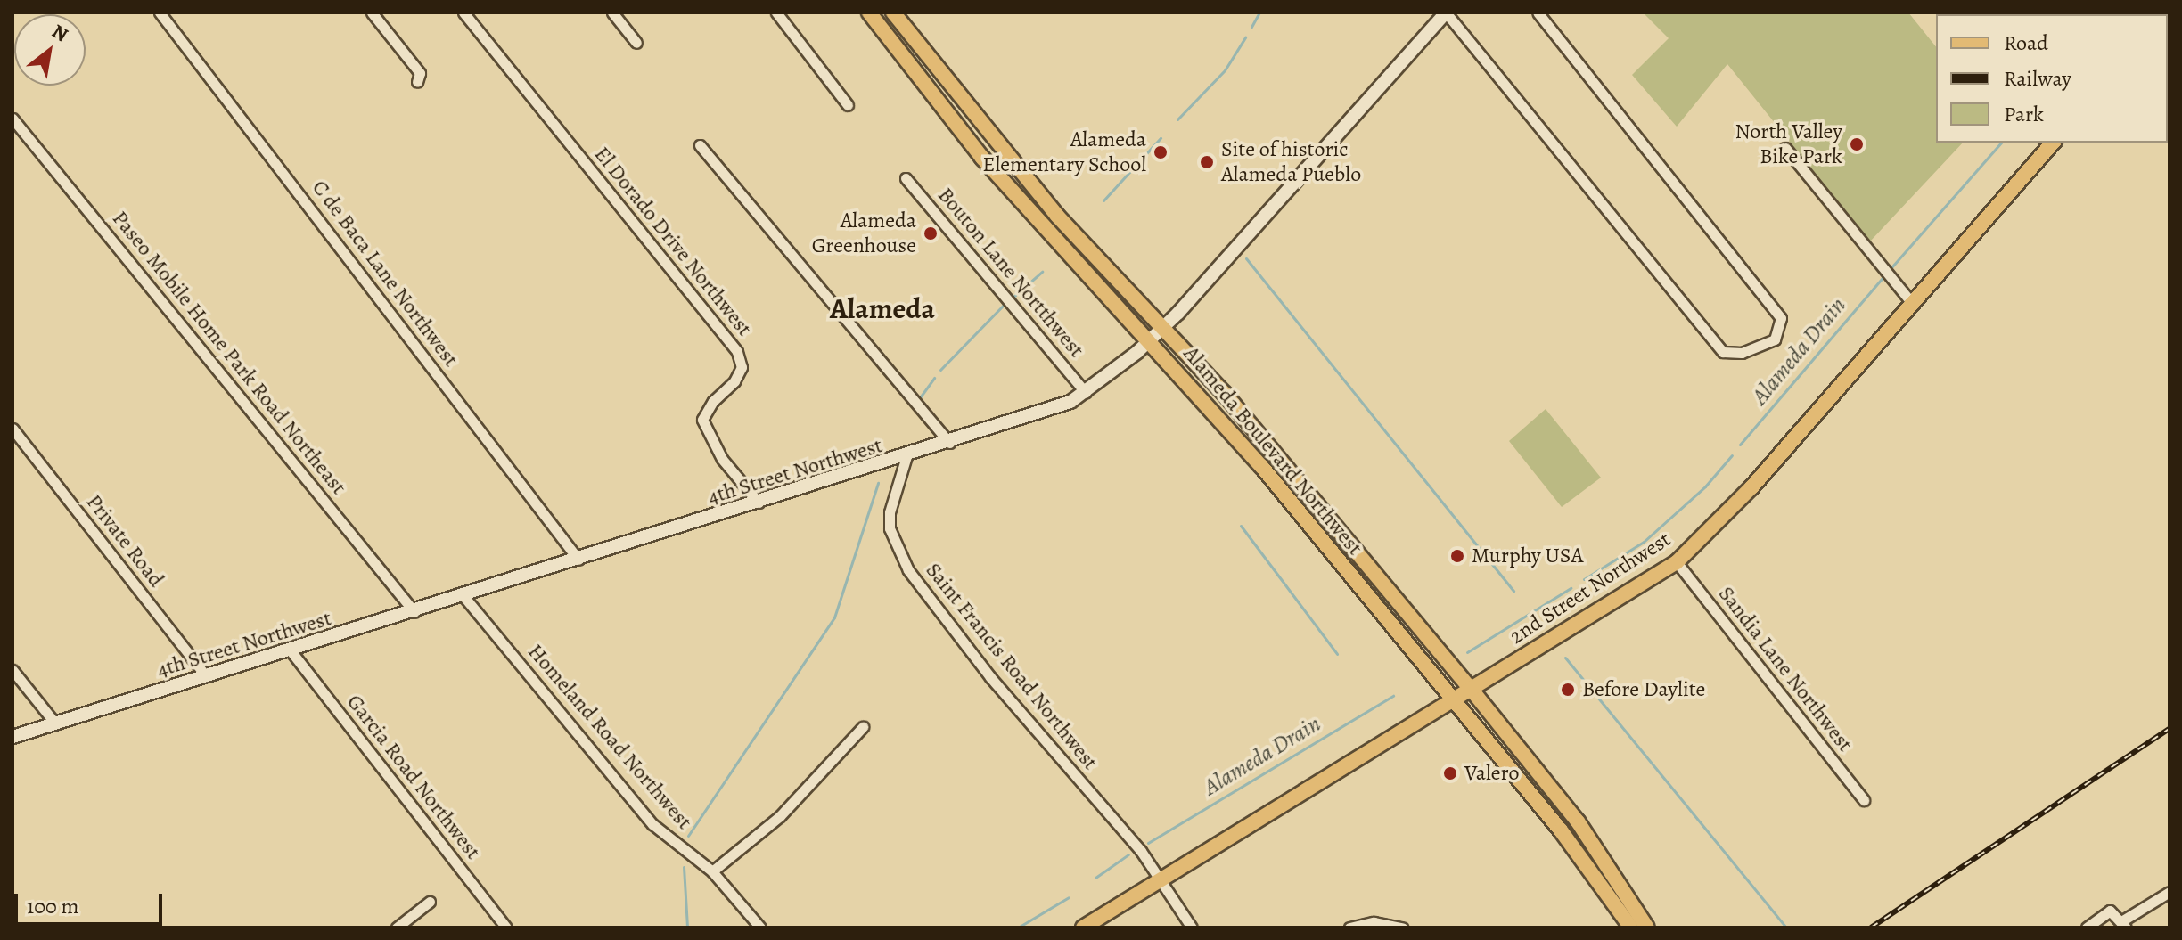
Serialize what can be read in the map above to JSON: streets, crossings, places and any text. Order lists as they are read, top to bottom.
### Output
{
  "streets": {
    "main road": ["Alameda Boulevard Northwest", "4th Street Northwest", "2nd Street Northwest"],
    "street": [
      "El Dorado Drive Northwest",
      "Bouton Lane Nortthwest",
      "C de Baca Lane Northwest",
      "Paseo Mobile Home Park Road Northeast",
      "Private Road",
      "Saint Francis Road Northwest",
      "Sandia Lane Northwest",
      "Homeland Road Northwest",
      "Garcia Road Northwest"
    ]
  },
  "crossings": [
    ["El Dorado Drive Northwest", "4th Street Northwest"],
    ["Bouton Lane Nortthwest", "4th Street Northwest"],
    ["C de Baca Lane Northwest", "4th Street Northwest"],
    ["Paseo Mobile Home Park Road Northeast", "4th Street Northwest"],
    ["Alameda Boulevard Northwest", "4th Street Northwest"],
    ["Alameda Boulevard Northwest", "2nd Street Northwest"],
    ["4th Street Northwest", "Private Road"],
    ["4th Street Northwest", "Saint Francis Road Northwest"],
    ["4th Street Northwest", "Homeland Road Northwest"],
    ["4th Street Northwest", "Garcia Road Northwest"],
    ["2nd Street Northwest", "Saint Francis Road Northwest"],
    ["2nd Street Northwest", "Sandia Lane Northwest"]
  ],
  "districts": ["Alameda"],
  "water": ["Alameda Drain"],
  "places": [
    "North Valley Bike Park",
    "Alameda Elementary School",
    "Site of historic Alameda Pueblo",
    "Alameda Greenhouse",
    "Murphy USA",
    "Before Daylite",
    "Valero"
  ],
  "legend": ["Road", "Railway", "Park"],
  "scale_bar": "100 m",
  "north": "top right"
}
